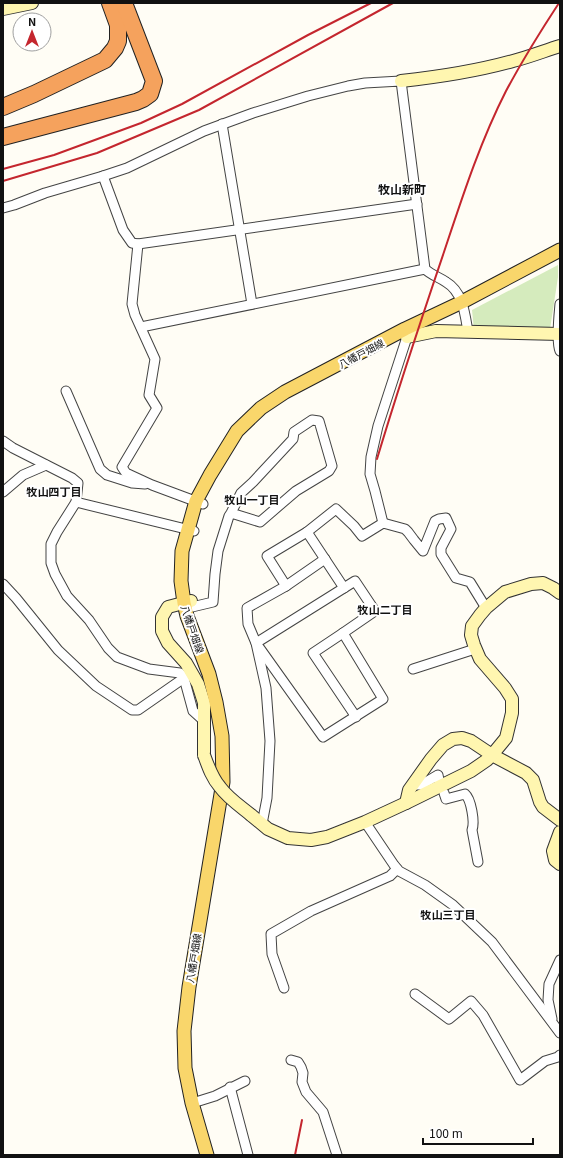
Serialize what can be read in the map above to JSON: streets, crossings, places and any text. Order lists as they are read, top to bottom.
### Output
{
  "streets": {
    "main road": ["八幡戸畑線"]
  },
  "districts": [
    "牧山新町",
    "牧山四丁目",
    "牧山一丁目",
    "牧山二丁目",
    "牧山三丁目"
  ],
  "scale_bar": "100 m",
  "north": "top"
}
